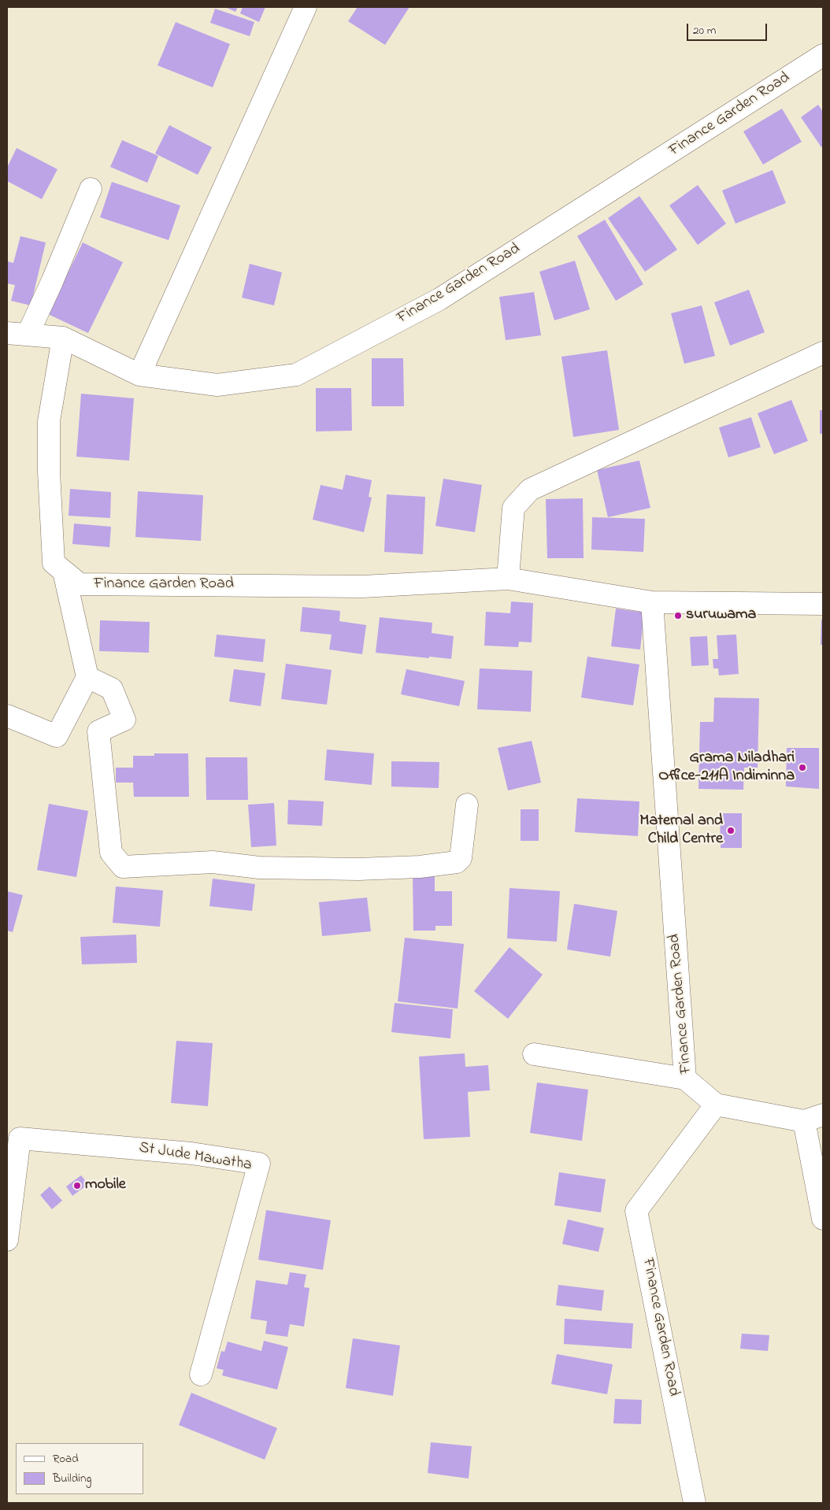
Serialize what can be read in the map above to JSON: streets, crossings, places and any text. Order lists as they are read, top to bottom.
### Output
{
  "streets": {
    "street": ["Finance Garden Road", "St Jude Mawatha"]
  },
  "places": [
    "suruwama",
    "Grama Niladhari Office-211A Indiminna",
    "Maternal and Child Centre",
    "mobile"
  ],
  "legend": ["Road", "Building"],
  "scale_bar": "20 m"
}
